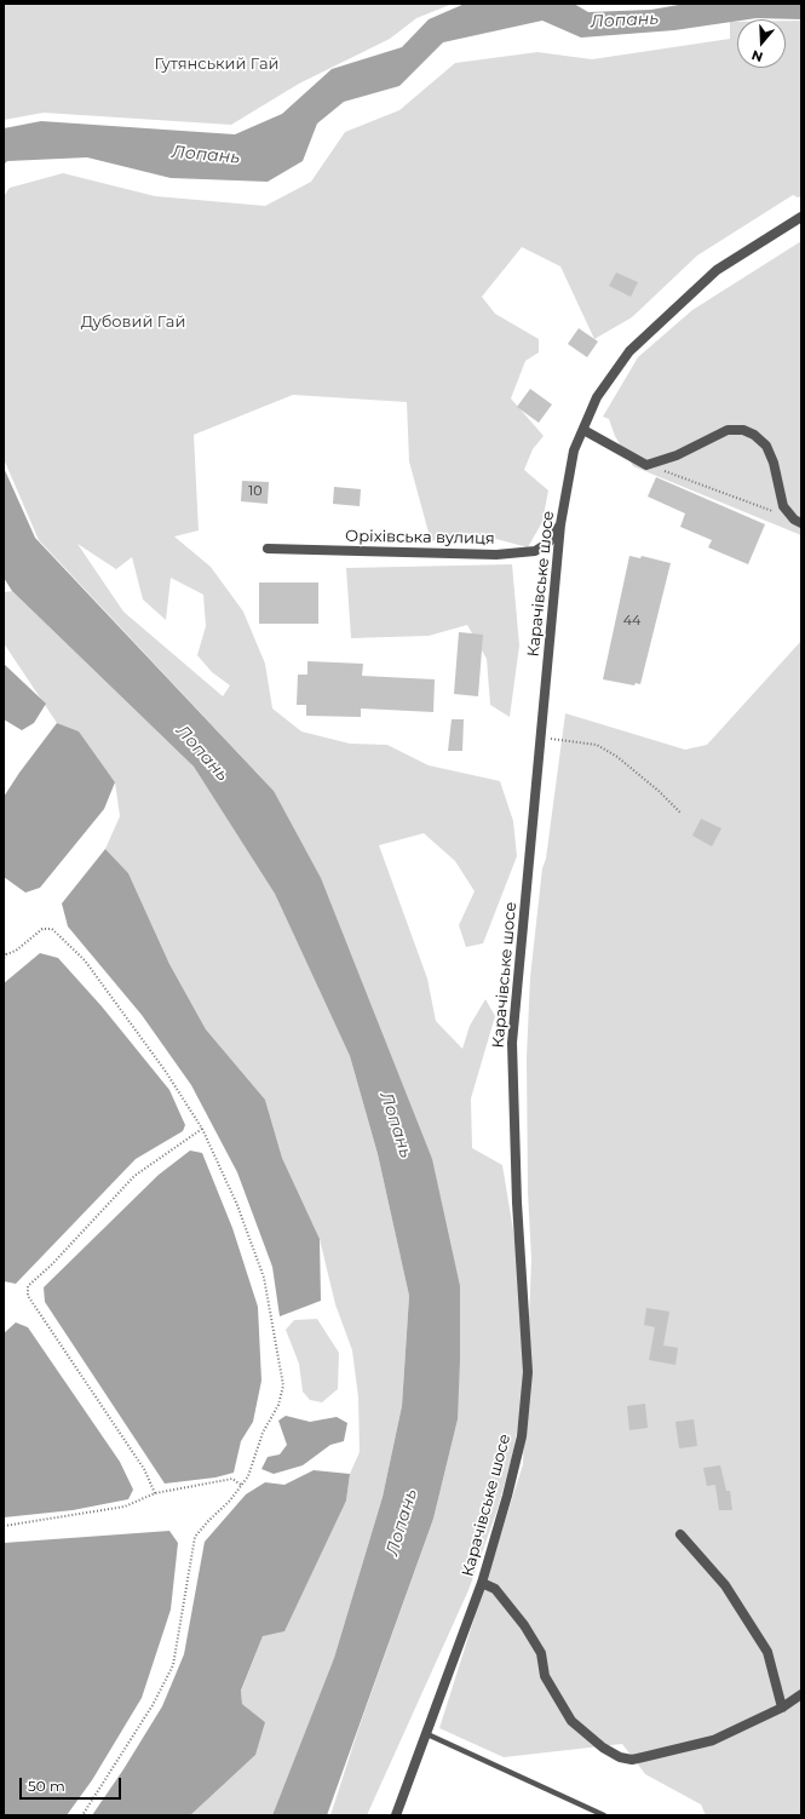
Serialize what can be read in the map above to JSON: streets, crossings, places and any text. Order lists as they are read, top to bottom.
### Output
{
  "streets": {
    "street": ["Оріхівська вулиця", "Карачівське шосе"]
  },
  "crossings": [
    ["Оріхівська вулиця", "Карачівське шосе"]
  ],
  "water": ["Лопань"],
  "parks": ["Гутянський Гай", "Дубовий Гай"],
  "house_numbers": ["10", "44"],
  "scale_bar": "50 m",
  "north": "bottom"
}
